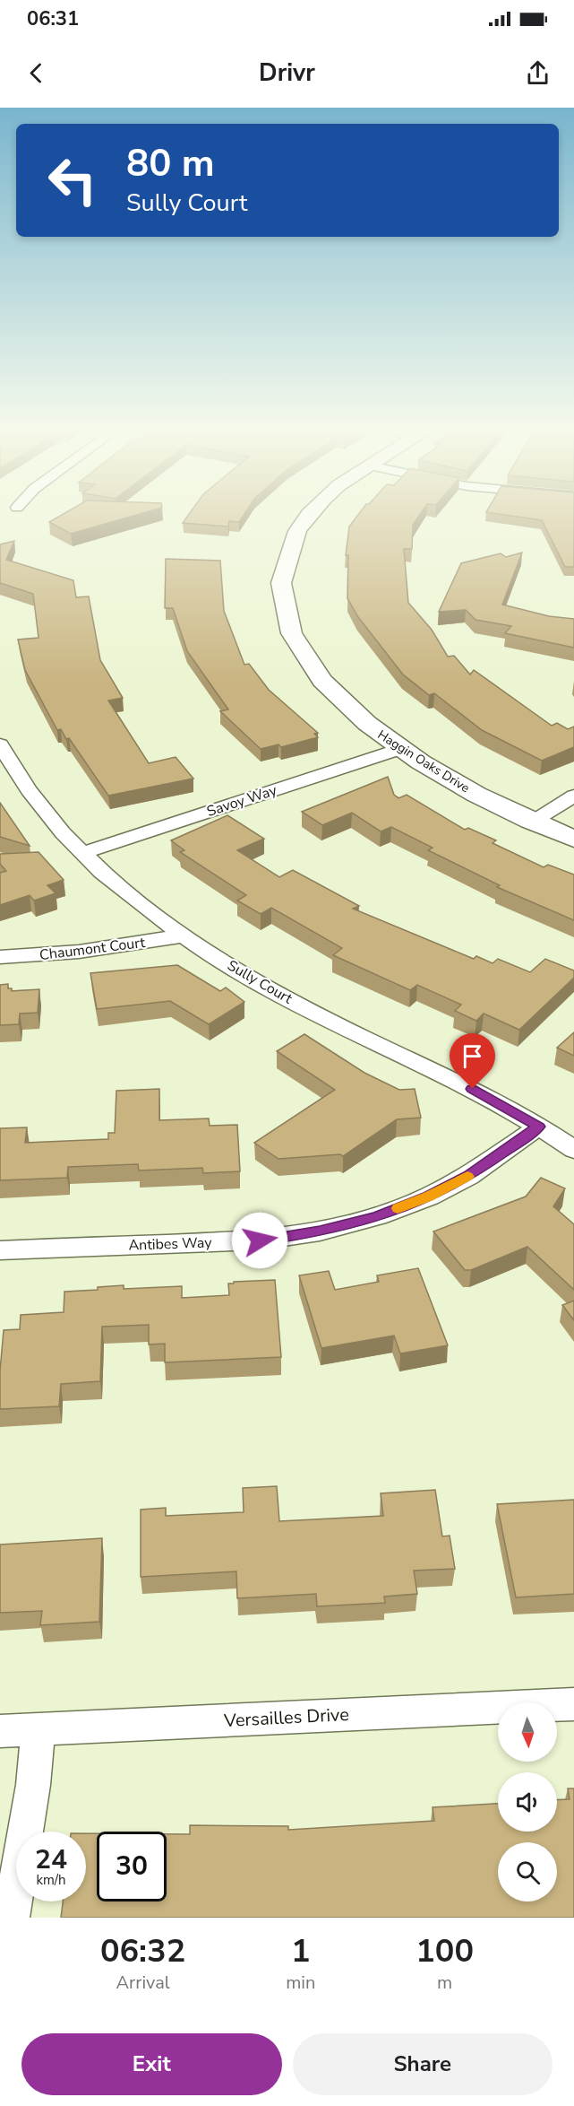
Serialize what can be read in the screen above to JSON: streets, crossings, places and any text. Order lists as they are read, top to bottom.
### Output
{
  "streets": {
    "street": [
      "Haggin Oaks Drive",
      "Savoy Way",
      "Chaumont Court",
      "Sully Court",
      "Antibes Way",
      "Versailles Drive"
    ]
  },
  "crossings": [
    ["Haggin Oaks Drive", "Savoy Way"],
    ["Savoy Way", "Sully Court"],
    ["Chaumont Court", "Sully Court"],
    ["Sully Court", "Antibes Way"]
  ],
  "north": "bottom",
  "page": {
    "status": "06:31",
    "header": "Drivr",
    "turn": ["80 m", "Sully Court"],
    "speed": "24 km/h",
    "limit": "30",
    "eta": [
      "06:32",
      "Arrival",
      "1",
      "min",
      "100",
      "m"
    ],
    "buttons": ["Exit", "Share"]
  }
}
